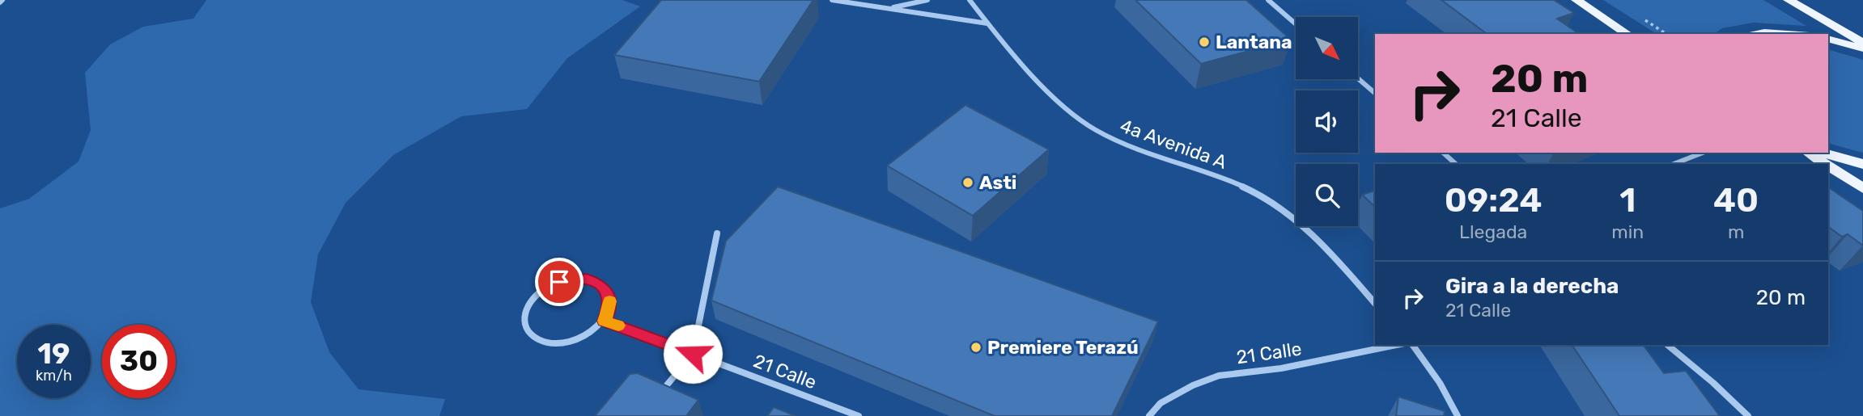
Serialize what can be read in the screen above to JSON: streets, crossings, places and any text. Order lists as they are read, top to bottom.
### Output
{
  "streets": {
    "street": ["4a Avenida A", "21 Calle"]
  },
  "places": ["Lantana", "Asti", "Premiere Terazú"],
  "north": "bottom right",
  "page": {
    "turn": ["20 m", "21 Calle"],
    "eta": [
      "09:24",
      "Llegada",
      "1",
      "min",
      "40",
      "m"
    ],
    "list": [
      {
        "name": "Gira a la derecha",
        "note": "21 Calle",
        "value": "20 m"
      }
    ],
    "speed": "19 km/h",
    "limit": "30"
  }
}
